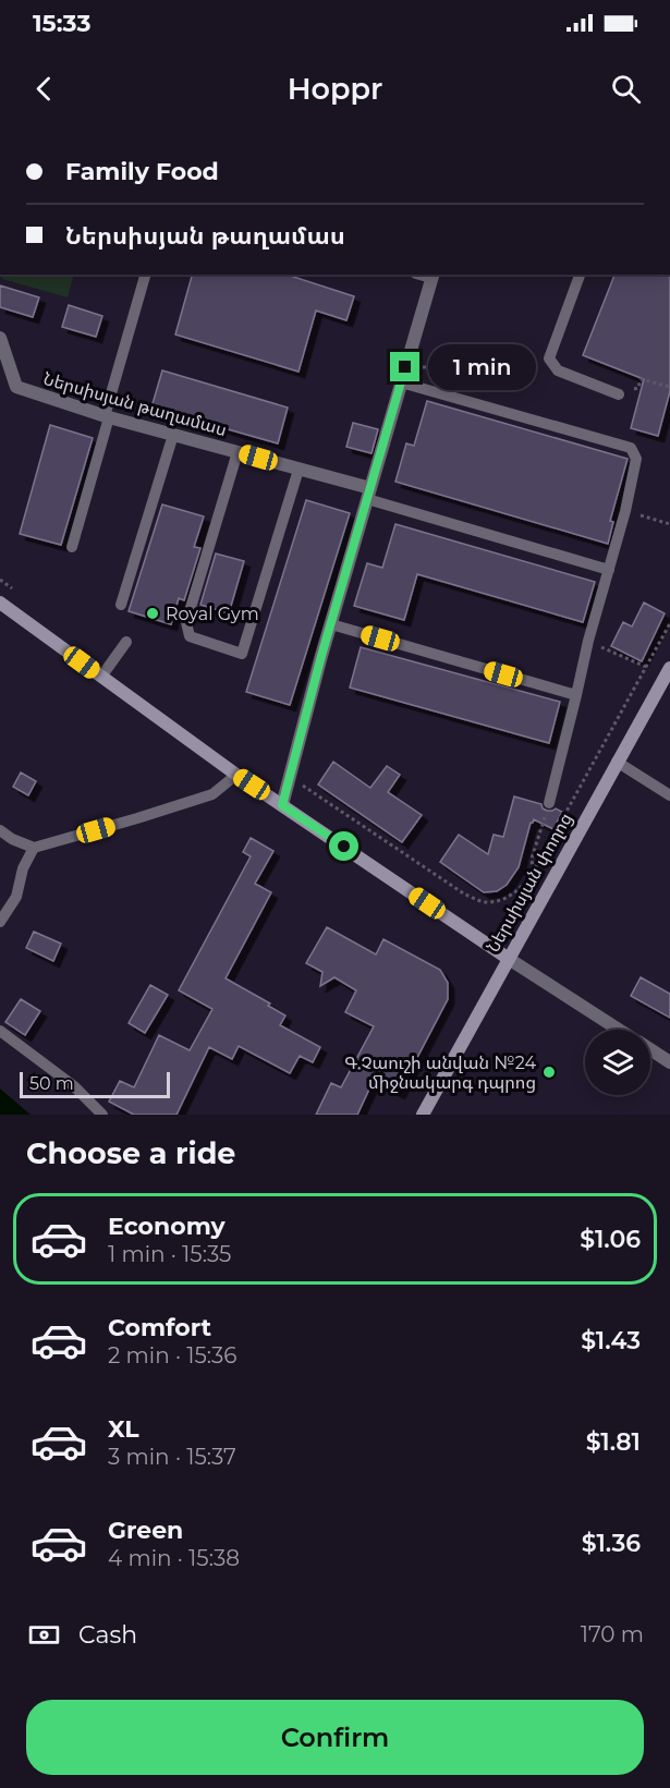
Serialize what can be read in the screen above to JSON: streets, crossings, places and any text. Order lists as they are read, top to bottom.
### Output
{
  "streets": {
    "street": ["Ներսիսյան թաղամաս", "Ներսիսյան փողոց"]
  },
  "places": ["Royal Gym", "Գ.Չաուշի անվան №24 միջնակարգ դպրոց"],
  "scale_bar": "50 m",
  "page": {
    "status": "15:33",
    "header": "Hoppr",
    "banner": ["Family Food", "Ներսիսյան թաղամաս"],
    "bubble": "1 min",
    "scale": "50 m",
    "heading": "Choose a ride",
    "list": [
      {
        "name": "Economy",
        "note": "1 min · 15:35",
        "value": "$1.06"
      },
      {
        "name": "Comfort",
        "note": "2 min · 15:36",
        "value": "$1.43"
      },
      {
        "name": "XL",
        "note": "3 min · 15:37",
        "value": "$1.81"
      },
      {
        "name": "Green",
        "note": "4 min · 15:38",
        "value": "$1.36"
      }
    ],
    "pay": ["Cash", "170 m"],
    "buttons": "Confirm"
  }
}
